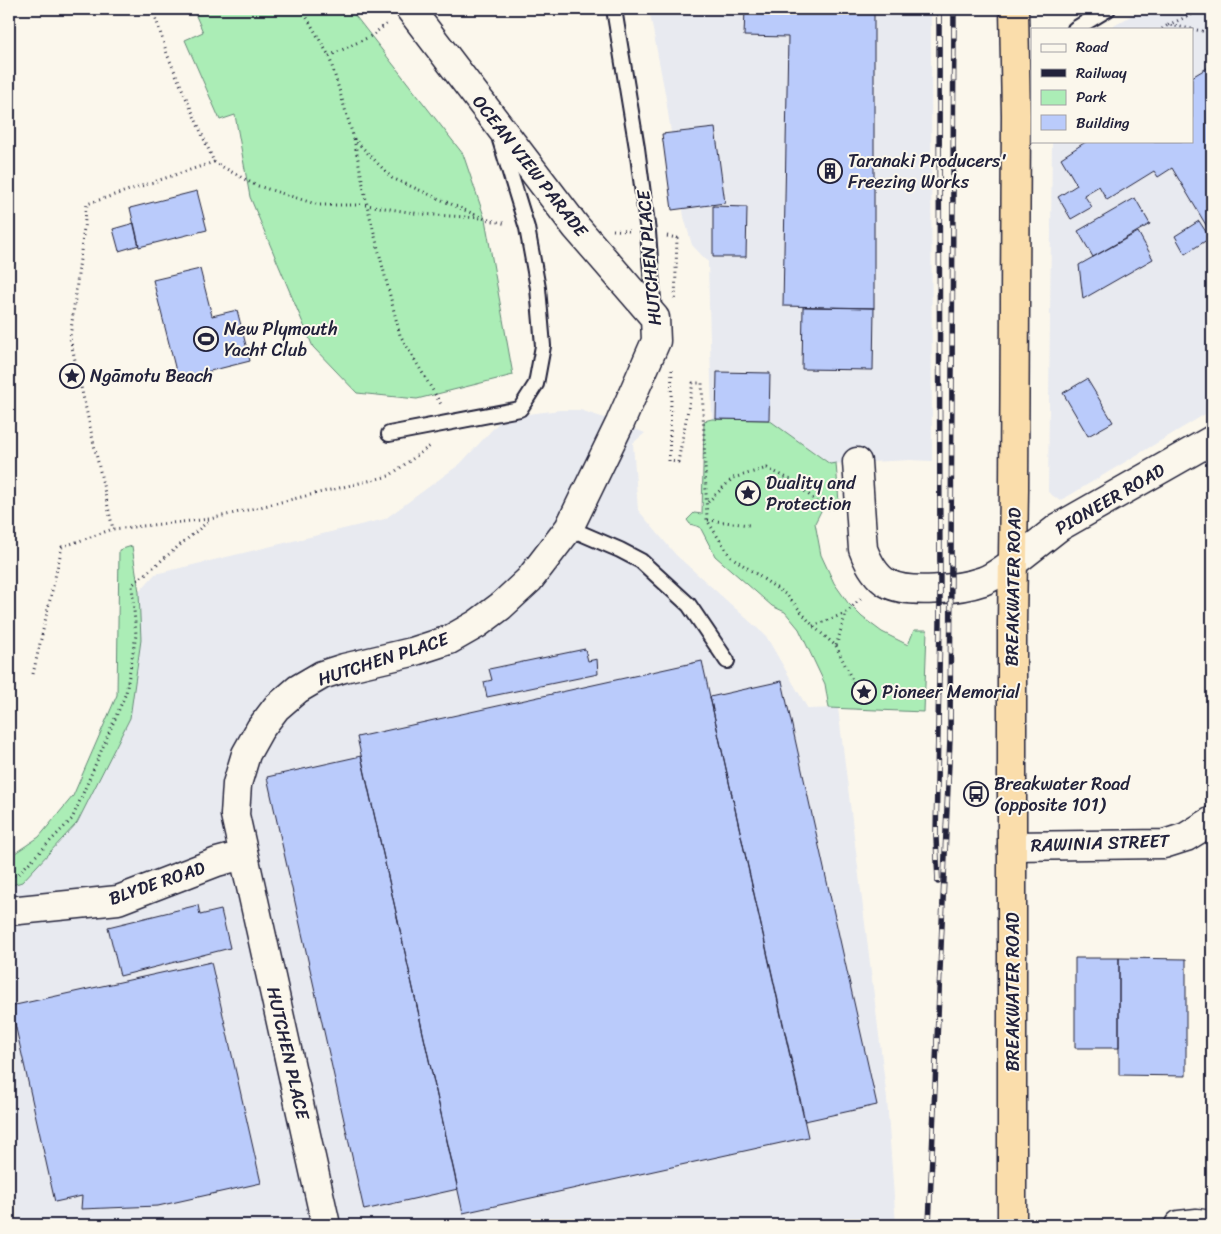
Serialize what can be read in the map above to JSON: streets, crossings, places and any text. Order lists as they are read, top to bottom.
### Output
{
  "streets": {
    "highway": ["BREAKWATER ROAD"],
    "street": [
      "OCEAN VIEW PARADE",
      "HUTCHEN PLACE",
      "PIONEER ROAD",
      "RAWINIA STREET",
      "BLYDE ROAD"
    ]
  },
  "crossings": [
    ["OCEAN VIEW PARADE", "HUTCHEN PLACE"],
    ["HUTCHEN PLACE", "BLYDE ROAD"],
    ["PIONEER ROAD", "BREAKWATER ROAD"],
    ["BREAKWATER ROAD", "RAWINIA STREET"]
  ],
  "places": {
    "building": ["Taranaki Producers' Freezing Works"],
    "sports": ["New Plymouth Yacht Club"],
    "place": ["Ngāmotu Beach", "Duality and Protection", "Pioneer Memorial"],
    "bus stop": ["Breakwater Road (opposite 101)"]
  },
  "legend": [
    "Road",
    "Railway",
    "Park",
    "Building"
  ]
}
